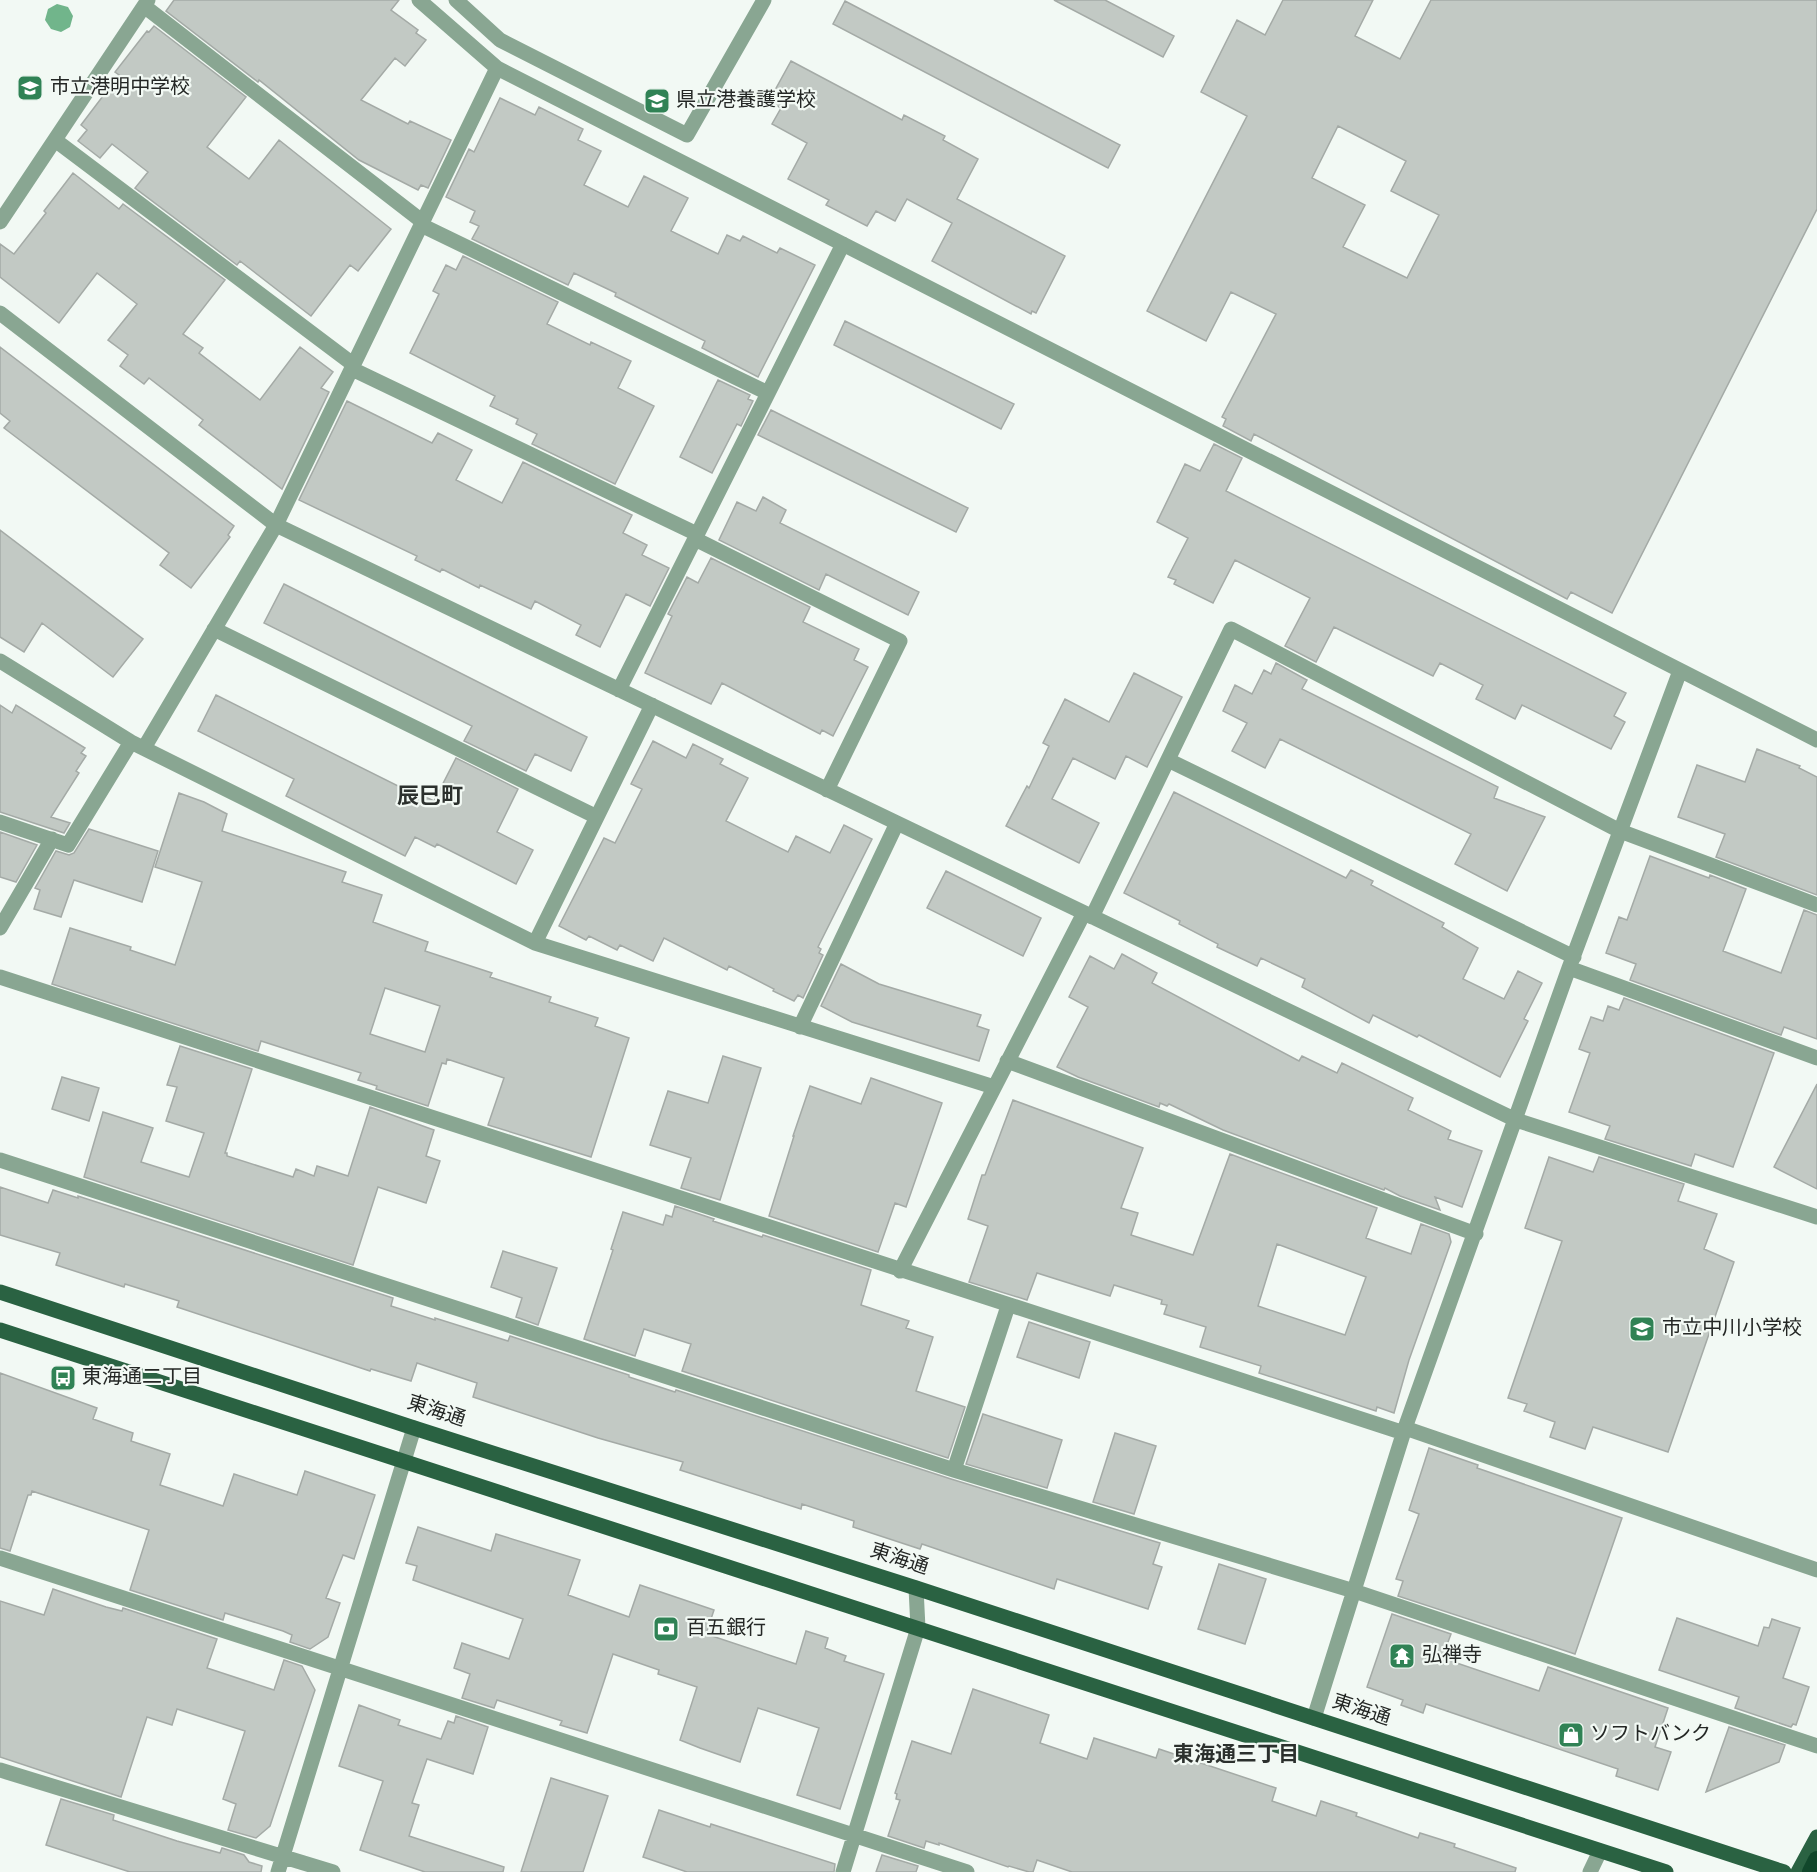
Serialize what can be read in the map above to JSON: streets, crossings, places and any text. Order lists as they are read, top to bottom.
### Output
{
  "streets": {
    "main road": ["東海通"]
  },
  "districts": ["辰巳町", "東海通三丁目"],
  "places": {
    "school or university": ["市立港明中学校", "県立港養護学校", "市立中川小学校"],
    "bus stop": ["東海通二丁目"],
    "bank": ["百五銀行"],
    "temple": ["弘禅寺"],
    "shop": ["ソフトバンク"]
  }
}
